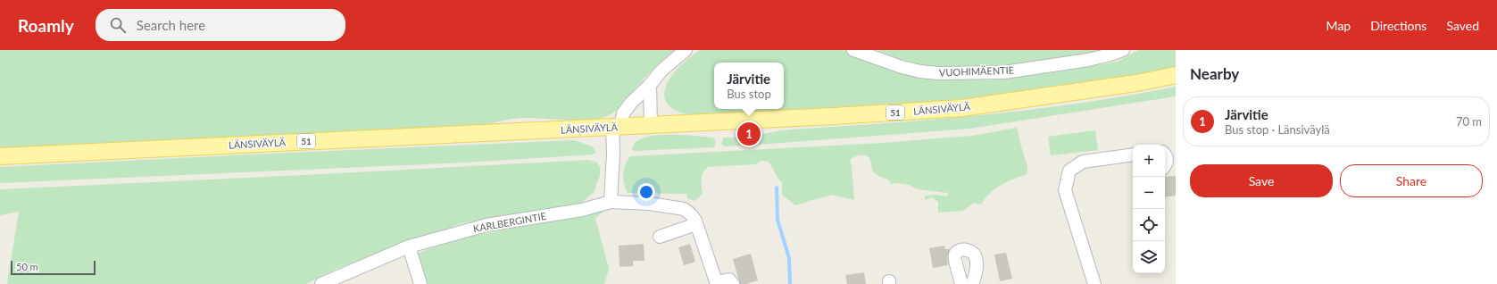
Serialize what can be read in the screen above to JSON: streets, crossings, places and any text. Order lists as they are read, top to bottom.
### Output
{
  "streets": {
    "main road": ["LÄNSIVÄYLÄ", "51"],
    "street": ["VUOHIMÄENTIE", "KARLBERGINTIE"]
  },
  "scale_bar": "50 m",
  "page": {
    "header": "Roamly",
    "search": "Search here",
    "nav": ["Map", "Directions", "Saved"],
    "heading": "Nearby",
    "popup": ["Järvitie", "Bus stop"],
    "list": [
      {
        "mark": "1",
        "name": "Järvitie",
        "note": "Bus stop · Länsiväylä",
        "value": "70 m"
      }
    ],
    "pins": "1",
    "map_buttons": ["+", "−"],
    "buttons": ["Save", "Share"],
    "scale": "50 m"
  }
}
